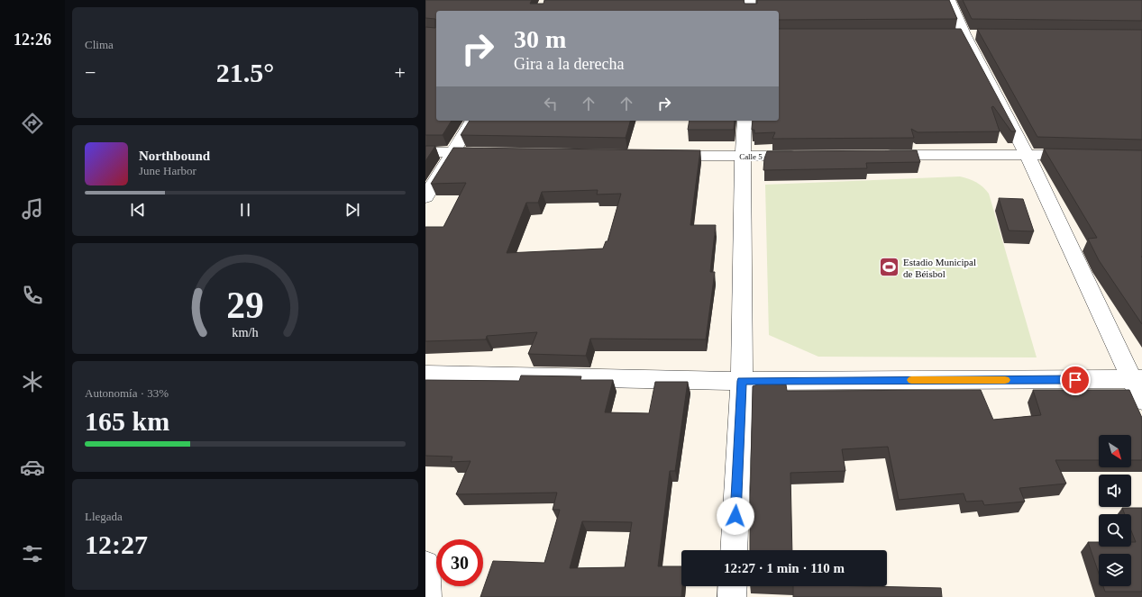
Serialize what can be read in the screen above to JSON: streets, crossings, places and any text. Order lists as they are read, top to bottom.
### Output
{
  "streets": {
    "street": ["Calle 5"]
  },
  "places": {
    "sports": ["Estadio Municipal de Béisbol"]
  },
  "north": "bottom right",
  "page": {
    "tabs": "12:26",
    "tile": [
      "Clima",
      ["Autonomía · 33%", "165 km"],
      ["Llegada", "12:27"]
    ],
    "turn": ["30 m", "Gira a la derecha"],
    "heat": ["−", "21.5°", "+"],
    "song": ["Northbound", "June Harbor"],
    "limit": "30",
    "trip": "12:27 · 1 min · 110 m",
    "gauge": ["29", "km/h"]
  }
}
